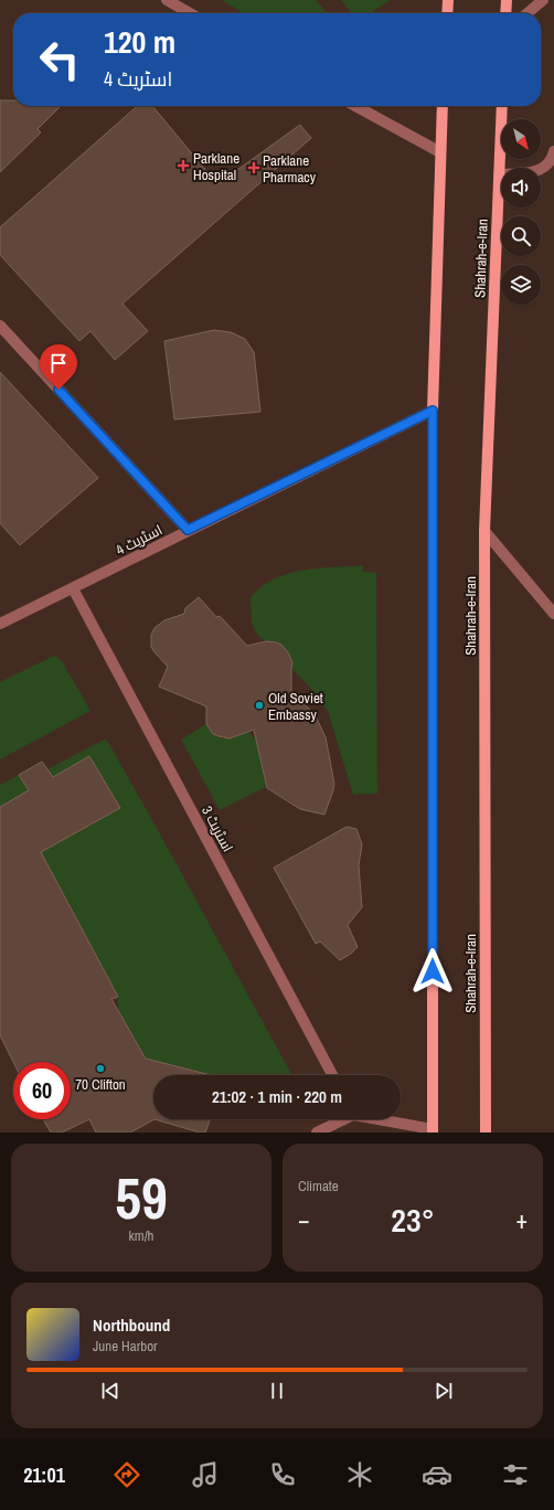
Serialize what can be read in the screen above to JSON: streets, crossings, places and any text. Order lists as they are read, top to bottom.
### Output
{
  "streets": {
    "main road": ["Shahrah-e-Iran"],
    "street": ["اسٹریٹ 4", "اسٹریٹ 3"]
  },
  "crossings": [
    ["اسٹریٹ 4", "اسٹریٹ 3"]
  ],
  "places": {
    "health": ["Parklane Hospital", "Parklane Pharmacy"],
    "other": ["Old Soviet Embassy", "70 Clifton"]
  },
  "north": "bottom right",
  "page": {
    "turn": ["120 m", "اسٹریٹ 4"],
    "limit": "60",
    "trip": "21:02 · 1 min · 220 m",
    "tile": [
      ["59", "km/h"],
      "Climate"
    ],
    "heat": ["−", "23°", "+"],
    "song": ["Northbound", "June Harbor"],
    "tabs": "21:01"
  }
}
